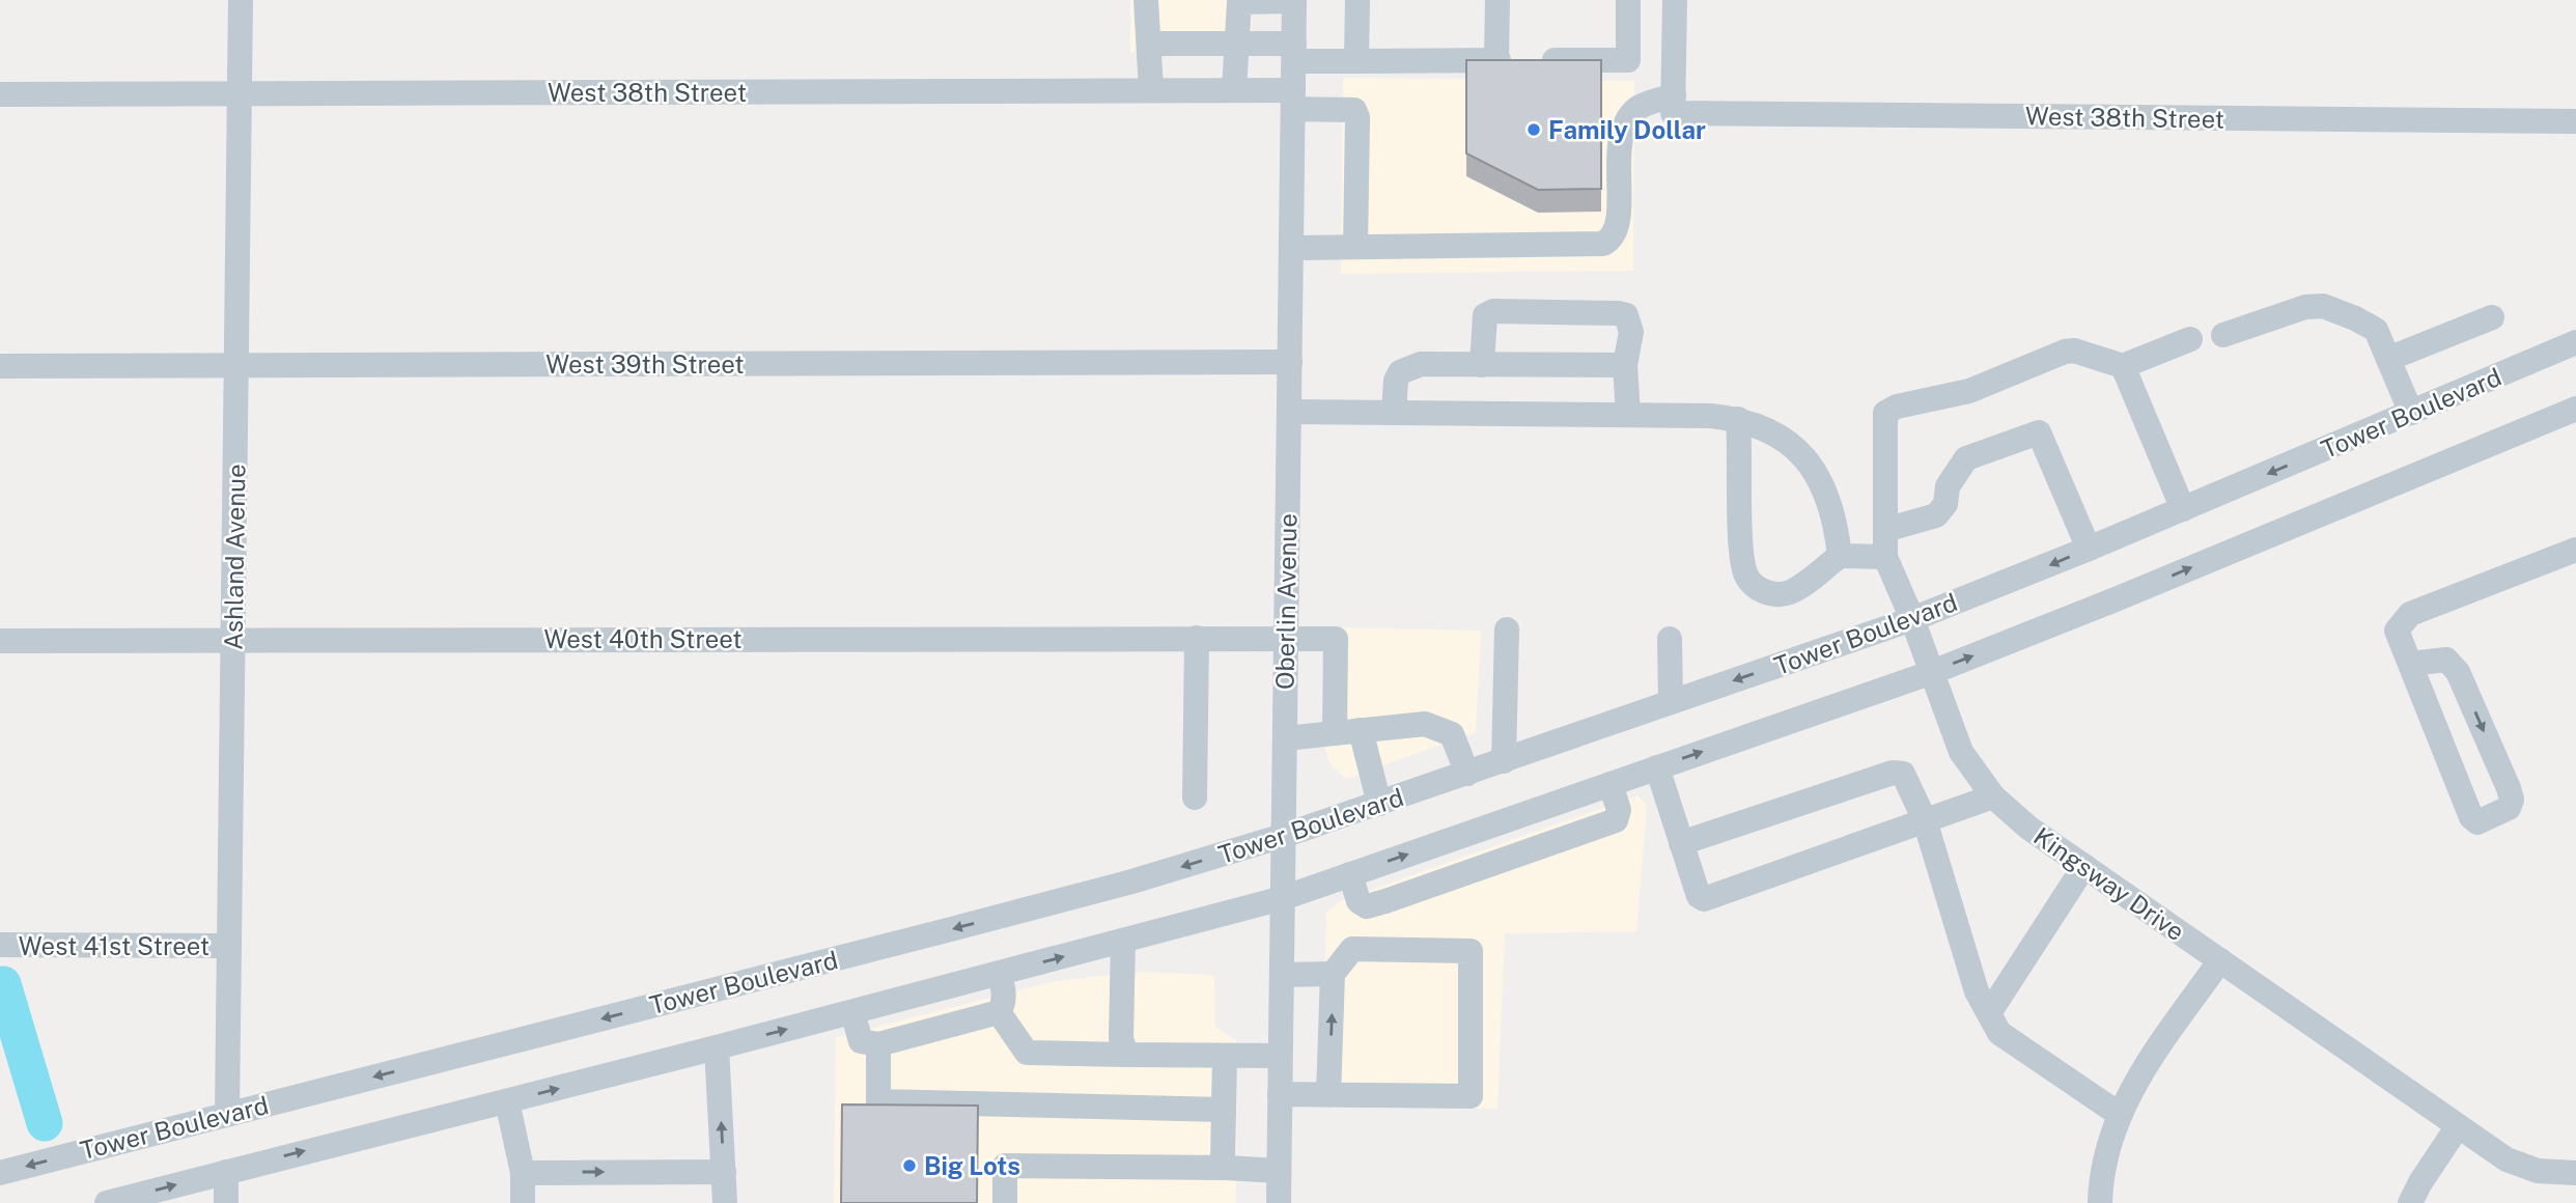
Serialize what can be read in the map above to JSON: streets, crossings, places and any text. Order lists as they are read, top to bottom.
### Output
{
  "streets": {
    "street": [
      "West 38th Street",
      "West 39th Street",
      "Tower Boulevard",
      "Ashland Avenue",
      "Oberlin Avenue",
      "West 40th Street",
      "Kingsway Drive",
      "West 41st Street"
    ]
  },
  "crossings": [
    ["West 38th Street", "Ashland Avenue"],
    ["West 38th Street", "Oberlin Avenue"],
    ["West 39th Street", "Ashland Avenue"],
    ["West 39th Street", "Oberlin Avenue"],
    ["Tower Boulevard", "Ashland Avenue"],
    ["Tower Boulevard", "Oberlin Avenue"],
    ["Tower Boulevard", "Kingsway Drive"],
    ["Ashland Avenue", "West 40th Street"],
    ["Ashland Avenue", "West 41st Street"],
    ["Oberlin Avenue", "West 40th Street"]
  ],
  "places": ["Family Dollar", "Big Lots"]
}
